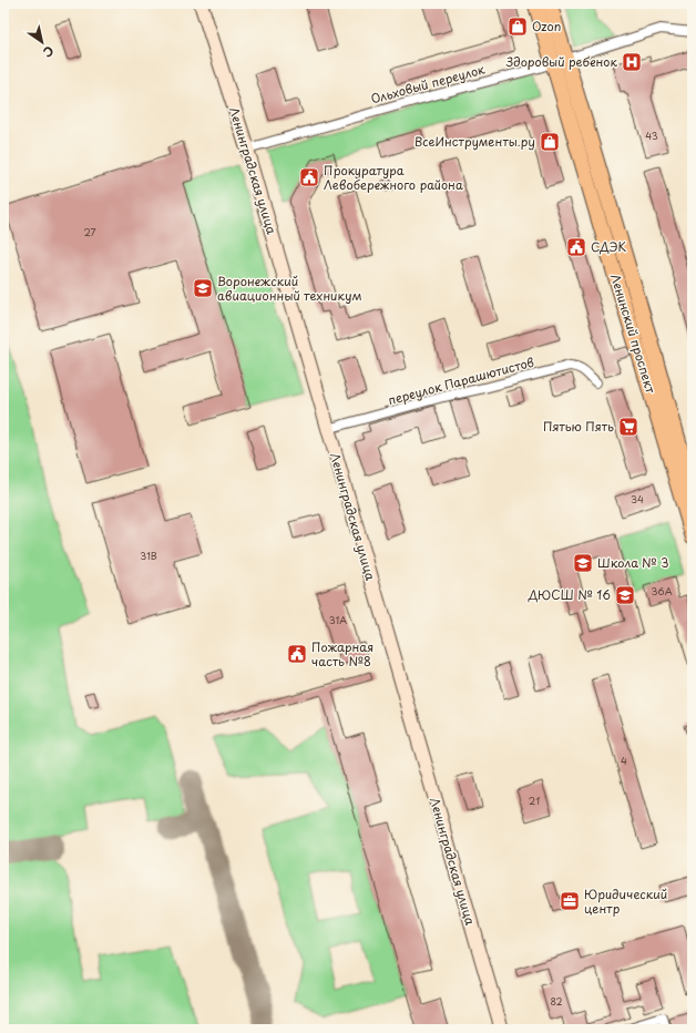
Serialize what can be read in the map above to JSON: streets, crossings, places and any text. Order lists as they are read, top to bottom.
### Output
{
  "streets": {
    "main road": ["Ленинградская улица", "Ленинский проспект"],
    "street": ["Ольховый переулок", "переулок Парашютистов"]
  },
  "crossings": [
    ["Ольховый переулок", "Ленинградская улица"],
    ["Ольховый переулок", "Ленинский проспект"],
    ["Ленинградская улица", "переулок Парашютистов"]
  ],
  "places": {
    "shop": ["Ozon", "ВсеИнструменты.ру"],
    "hospital": ["Здоровый ребенок"],
    "public building": ["Прокуратура Левобережного района", "СДЭК", "Пожарная часть №8"],
    "school or university": ["Воронежский авиационный техникум", "Школа № 3", "ДЮСШ № 16"],
    "supermarket": ["Пятью Пять"],
    "office": ["Юридический центр"]
  },
  "house_numbers": [
    "43",
    "27",
    "34",
    "31В",
    "36А",
    "31А",
    "4",
    "21",
    "82"
  ],
  "north": "bottom right"
}
